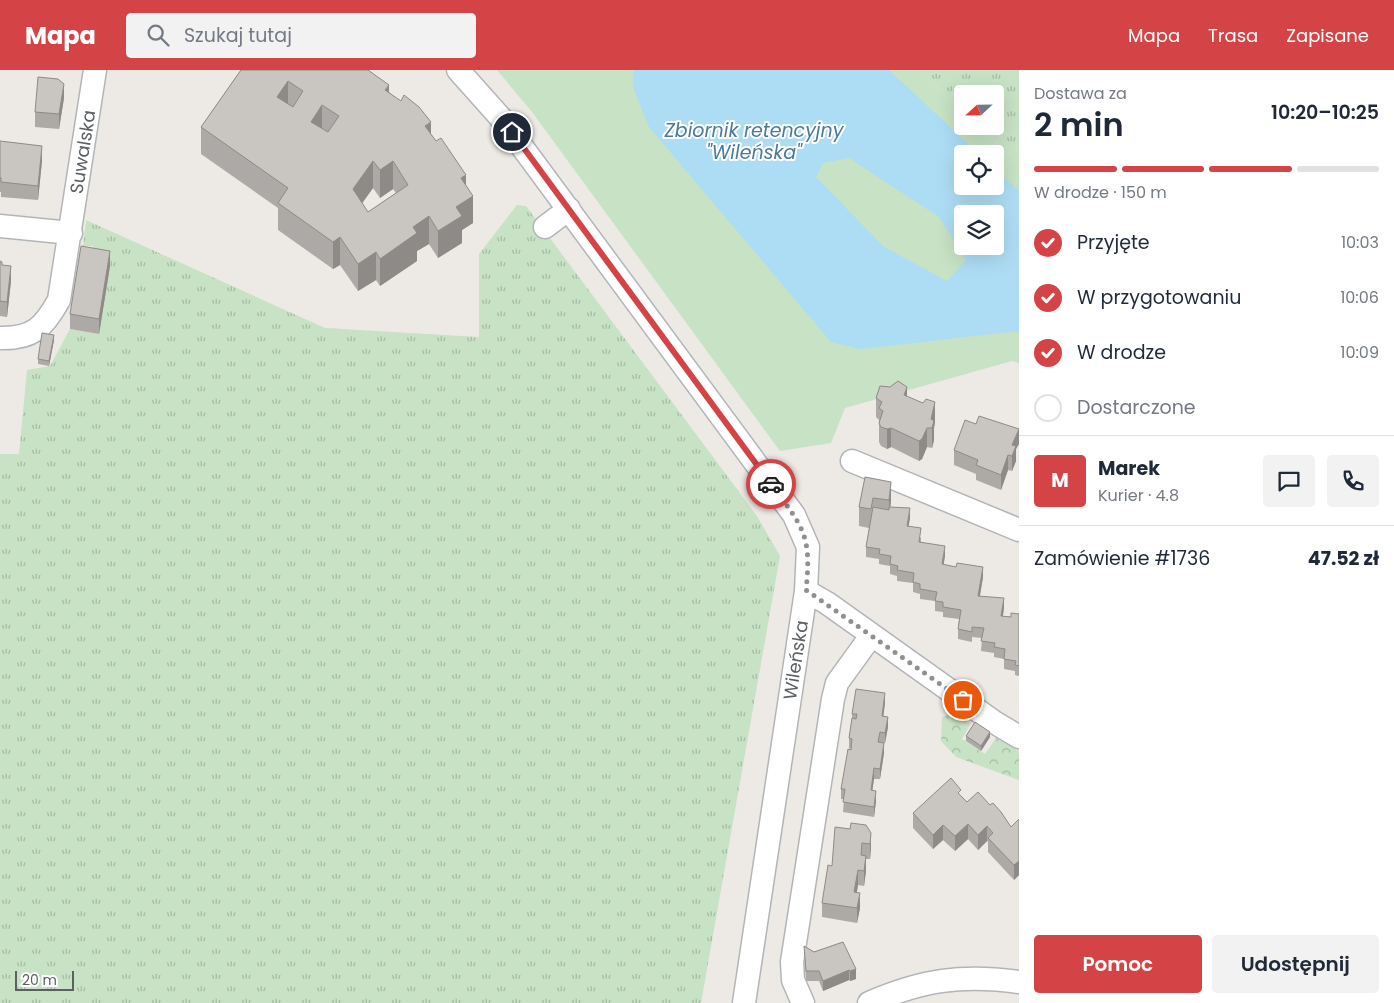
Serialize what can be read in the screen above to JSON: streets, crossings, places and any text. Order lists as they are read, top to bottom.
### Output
{
  "streets": {
    "street": ["Suwalska", "Wileńska"]
  },
  "water": ["Zbiornik retencyjny \"Wileńska\""],
  "scale_bar": "20 m",
  "north": "left",
  "page": {
    "header": "Mapa",
    "search": "Szukaj tutaj",
    "nav": ["Mapa", "Trasa", "Zapisane"],
    "heading": ["2 min", "Dostawa za", "10:20–10:25"],
    "panel": [
      "Marek",
      "Kurier · 4.8",
      "Zamówienie #1736",
      "47.52 zł"
    ],
    "bar": "W drodze · 150 m",
    "list": [
      ["Przyjęte", "10:03"],
      ["W przygotowaniu", "10:06"],
      ["W drodze", "10:09"],
      "Dostarczone"
    ],
    "round": "M",
    "buttons": ["Pomoc", "Udostępnij"],
    "scale": "20 m"
  }
}
